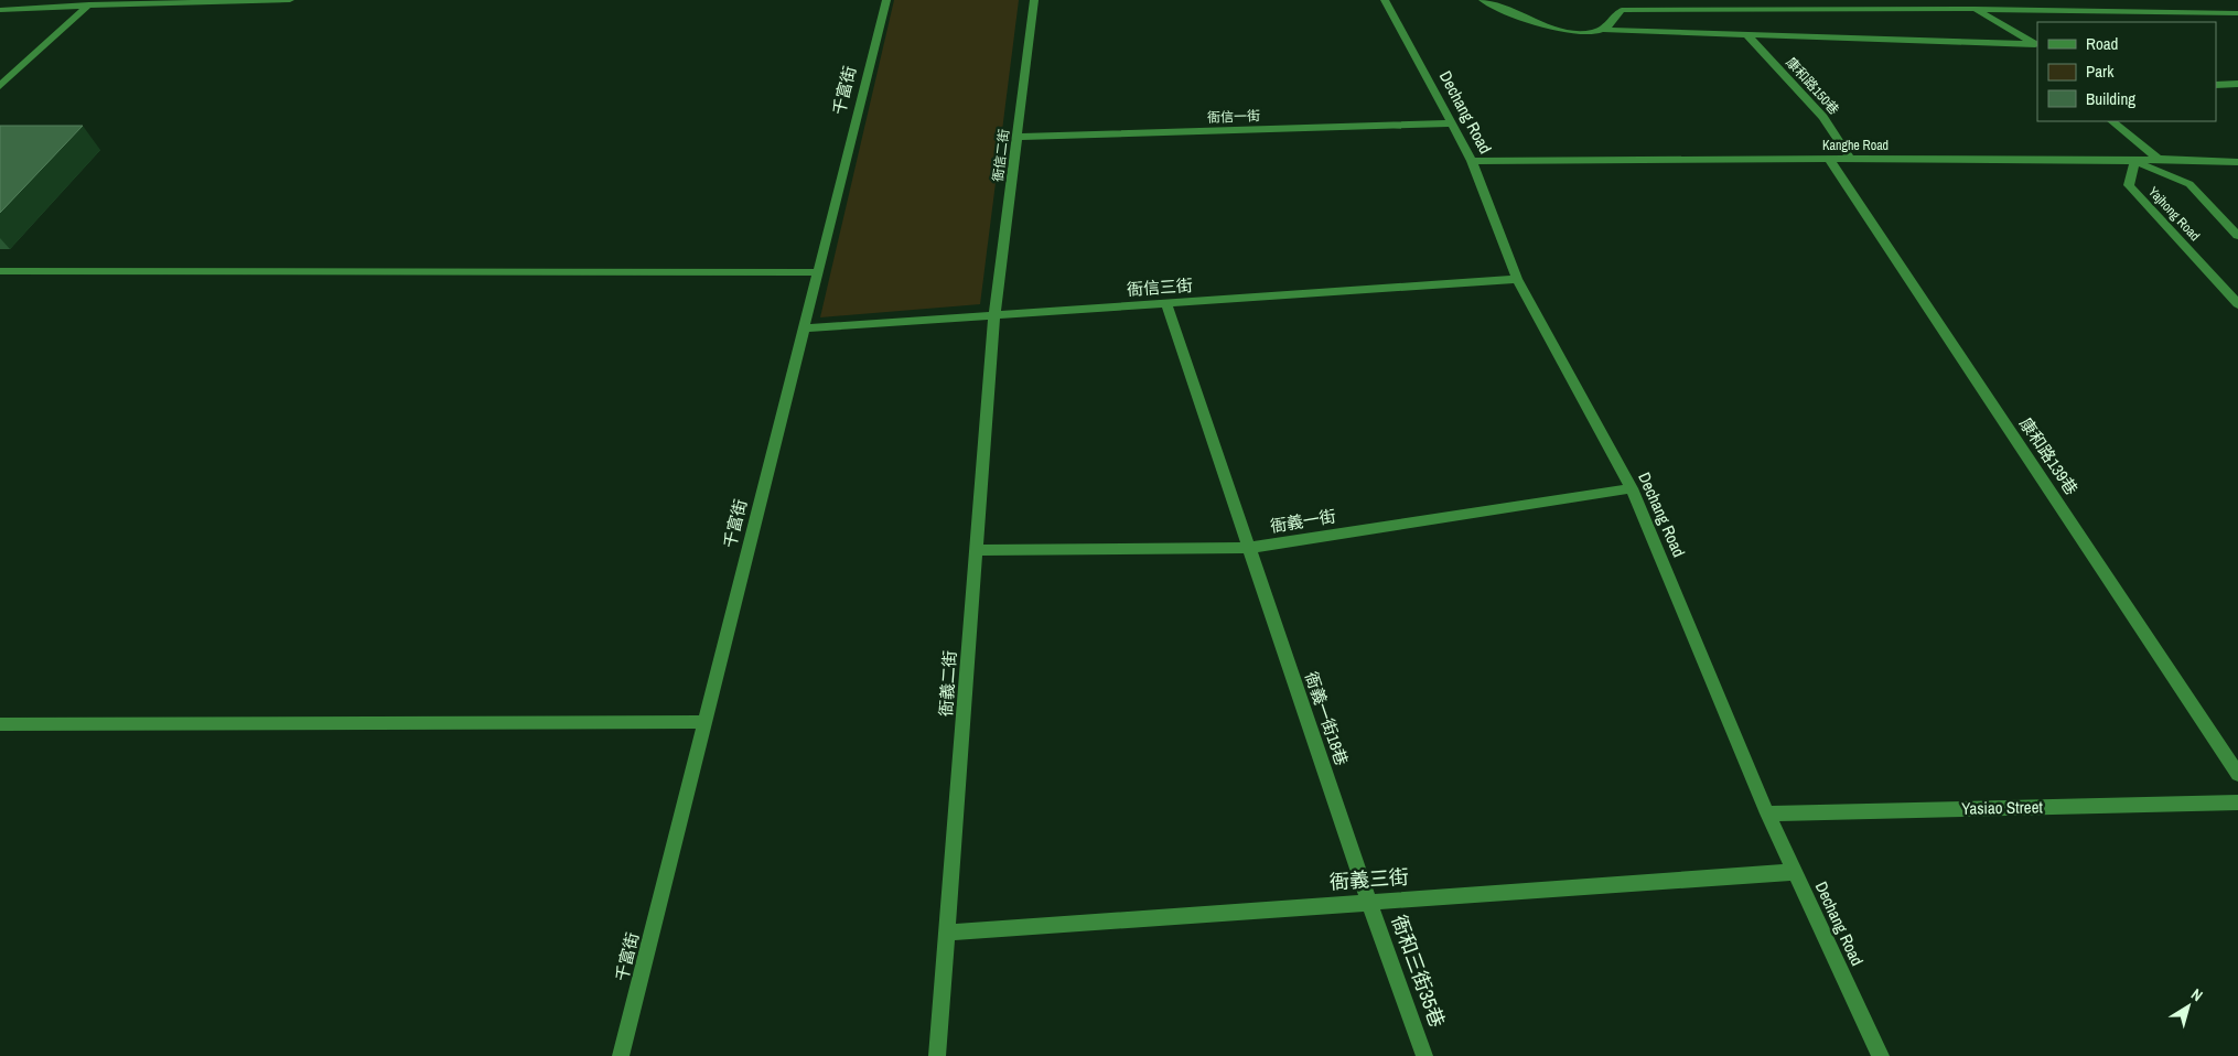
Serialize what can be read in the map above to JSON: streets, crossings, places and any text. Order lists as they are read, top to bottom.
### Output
{
  "streets": {
    "street": [
      "康和路150巷",
      "千富街",
      "Dechang Road",
      "衙信一街",
      "Kanghe Road",
      "衙信二街",
      "Yajhong Road",
      "衙信三街",
      "康和路139巷",
      "衙義一街",
      "衙義二街",
      "衙義一街18巷",
      "Yasiao Street",
      "衙義三街",
      "衙和三街35巷"
    ]
  },
  "crossings": [
    ["康和路150巷", "Kanghe Road"],
    ["千富街", "衙信三街"],
    ["Dechang Road", "衙信一街"],
    ["Dechang Road", "Kanghe Road"],
    ["Dechang Road", "衙信三街"],
    ["Dechang Road", "衙義一街"],
    ["Dechang Road", "Yasiao Street"],
    ["Dechang Road", "衙義三街"],
    ["衙信一街", "衙信二街"],
    ["Kanghe Road", "Yajhong Road"],
    ["Kanghe Road", "康和路139巷"],
    ["衙信二街", "衙信三街"],
    ["衙信二街", "衙義二街"],
    ["衙信三街", "衙義二街"],
    ["衙信三街", "衙義一街18巷"],
    ["衙義一街", "衙義二街"],
    ["衙義一街", "衙義一街18巷"],
    ["衙義二街", "衙義三街"],
    ["衙義一街18巷", "衙義三街"],
    ["衙義一街18巷", "衙和三街35巷"],
    ["衙義三街", "衙和三街35巷"]
  ],
  "legend": ["Road", "Park", "Building"],
  "north": "top right"
}
